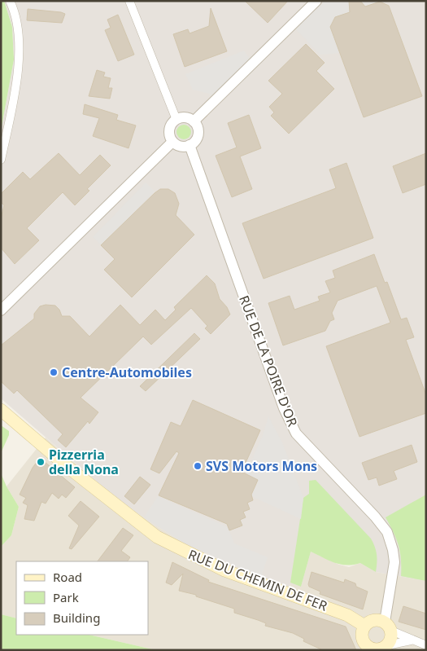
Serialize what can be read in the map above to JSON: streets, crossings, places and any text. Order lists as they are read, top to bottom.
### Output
{
  "streets": {
    "main road": ["RUE DU CHEMIN DE FER"],
    "street": ["RUE DE LA POIRE D'OR"]
  },
  "crossings": [
    ["RUE DE LA POIRE D'OR", "RUE DU CHEMIN DE FER"]
  ],
  "places": ["Centre-Automobiles", "Pizzerria della Nona", "SVS Motors Mons"],
  "legend": ["Road", "Park", "Building"]
}
